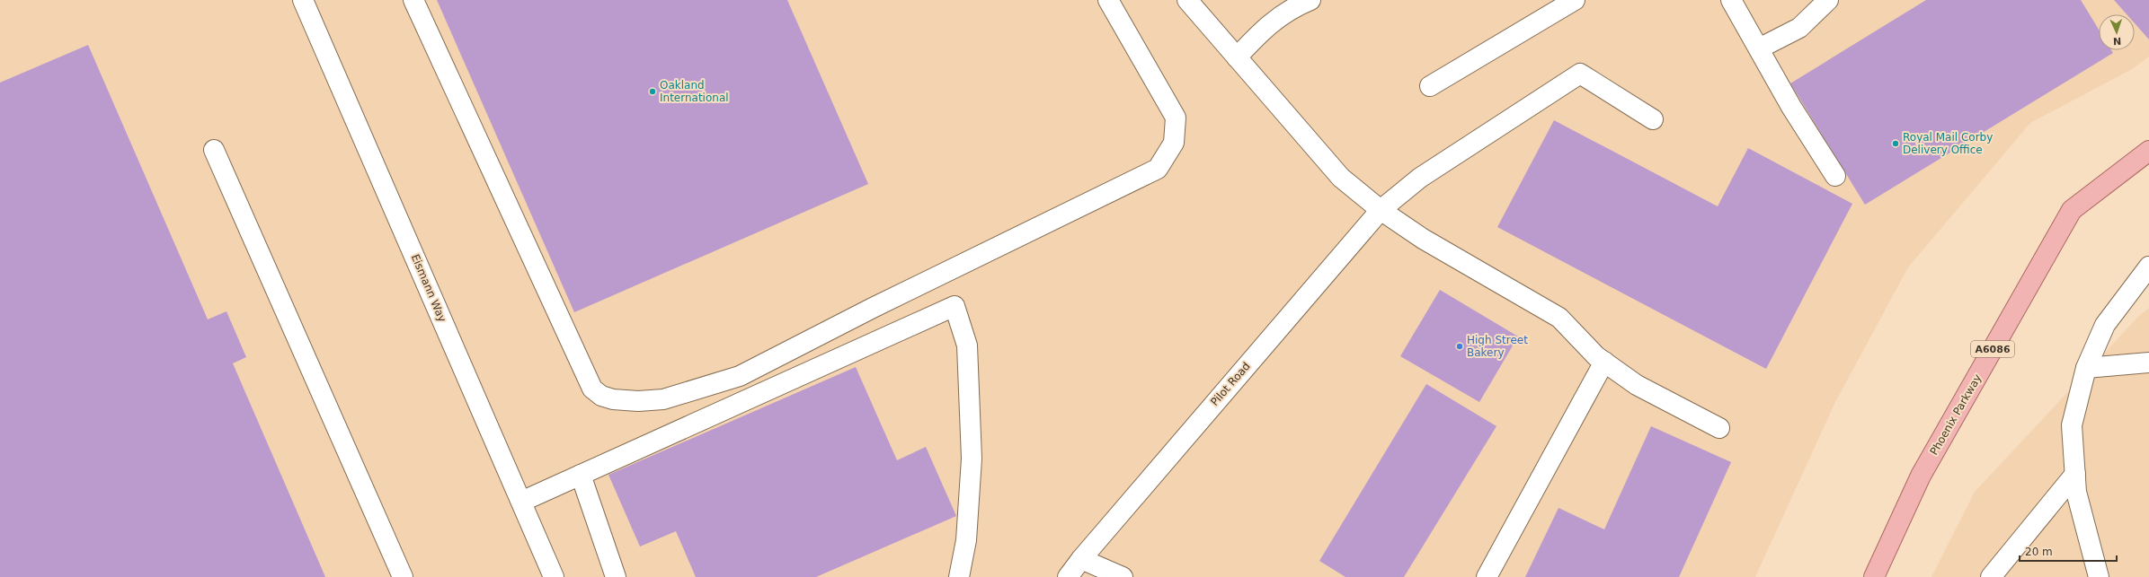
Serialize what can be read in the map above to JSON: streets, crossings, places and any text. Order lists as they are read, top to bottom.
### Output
{
  "streets": {
    "main road": ["A6086", "Phoenix Parkway"],
    "street": ["Eismann Way", "Pilot Road"]
  },
  "places": ["Oakland International", "Royal Mail Corby Delivery Office", "High Street Bakery"],
  "scale_bar": "20 m",
  "north": "bottom"
}
